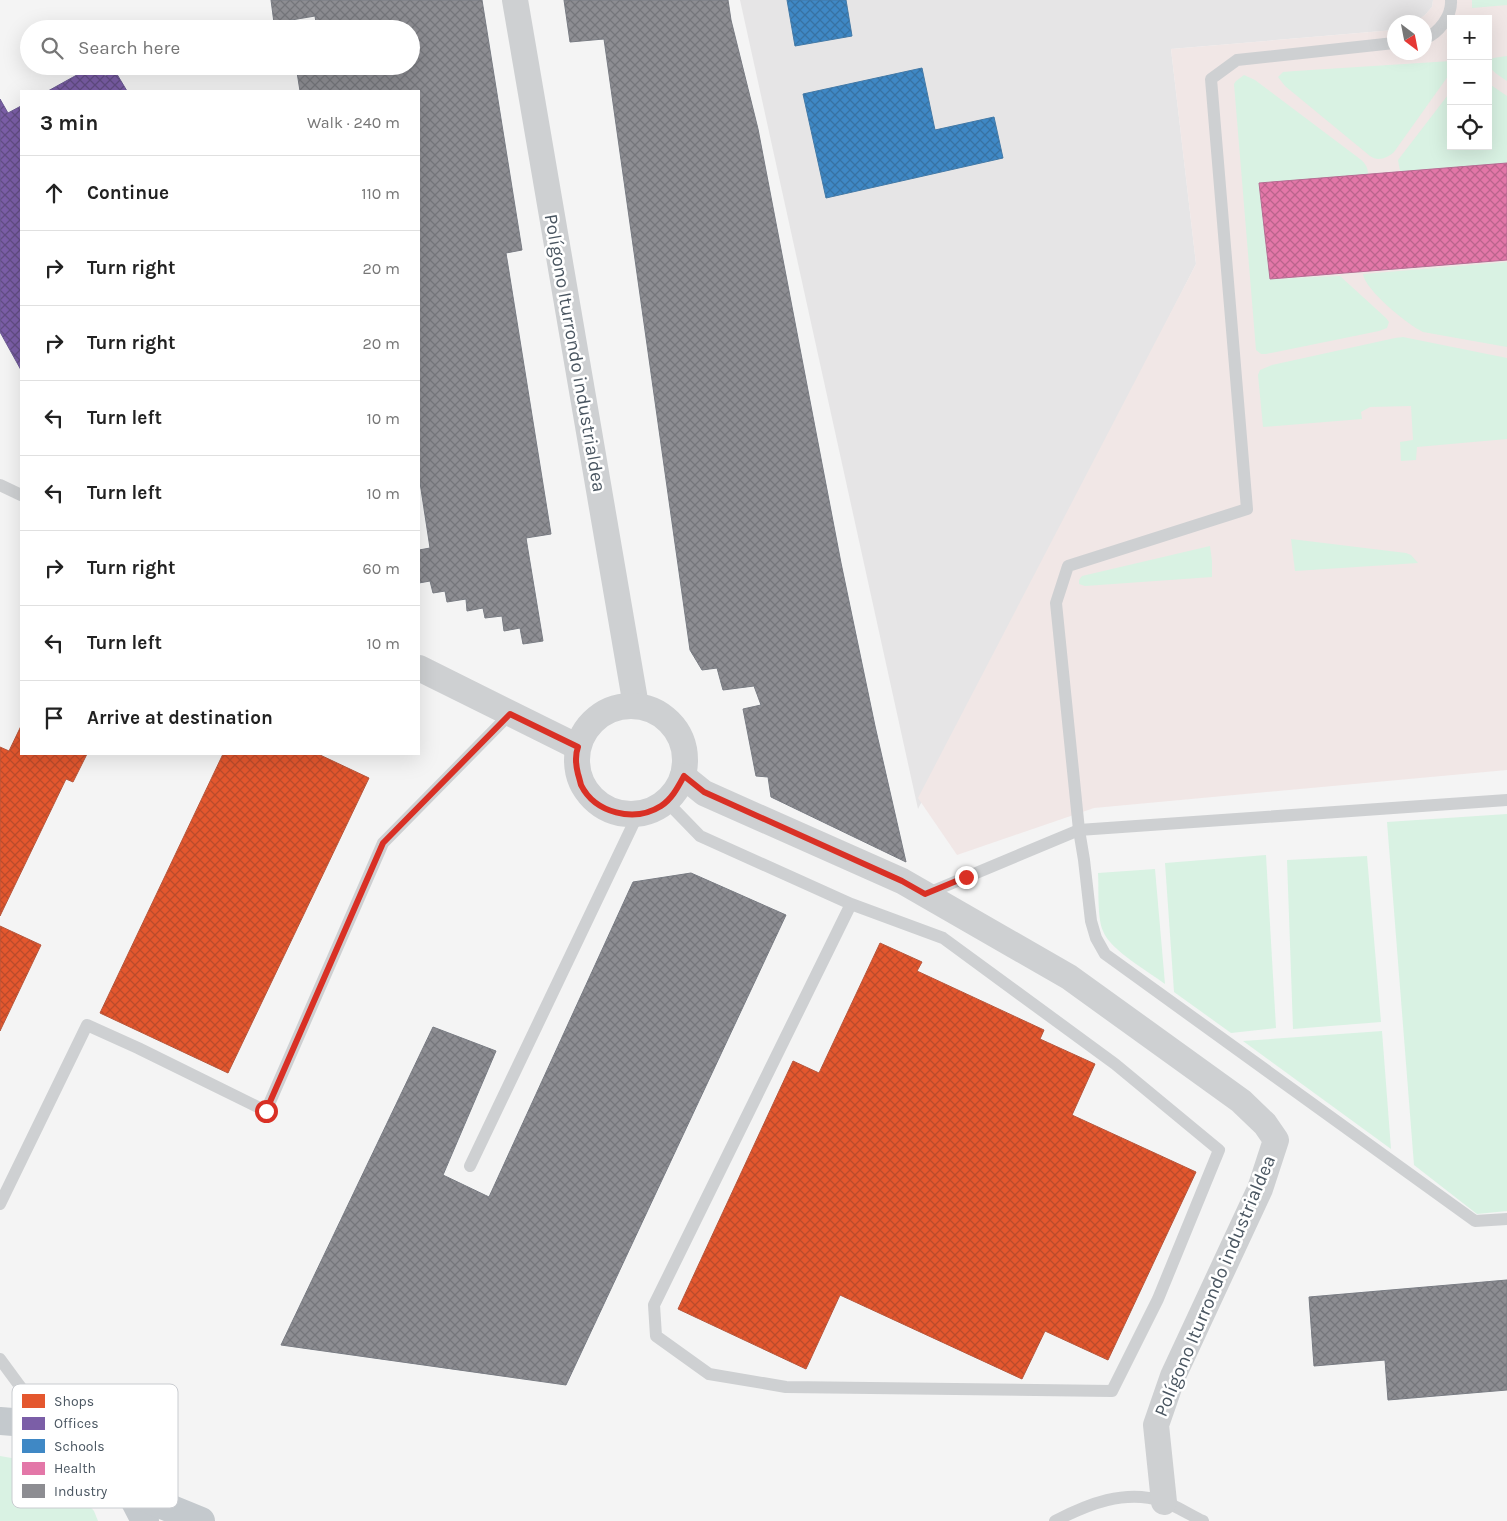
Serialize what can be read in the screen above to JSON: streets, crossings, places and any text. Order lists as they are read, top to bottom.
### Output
{
  "streets": {
    "street": ["Polígono Iturrondo industrialdea"]
  },
  "legend": [
    "Shops",
    "Offices",
    "Schools",
    "Health",
    "Industry"
  ],
  "north": "bottom right",
  "page": {
    "map_buttons": ["+", "−"],
    "search": "Search here",
    "heading": ["3 min", "Walk · 240 m"],
    "list": [
      ["Continue", "110 m"],
      ["Turn right", "20 m"],
      ["Turn right", "20 m"],
      ["Turn left", "10 m"],
      ["Turn left", "10 m"],
      ["Turn right", "60 m"],
      ["Turn left", "10 m"],
      "Arrive at destination"
    ]
  }
}
